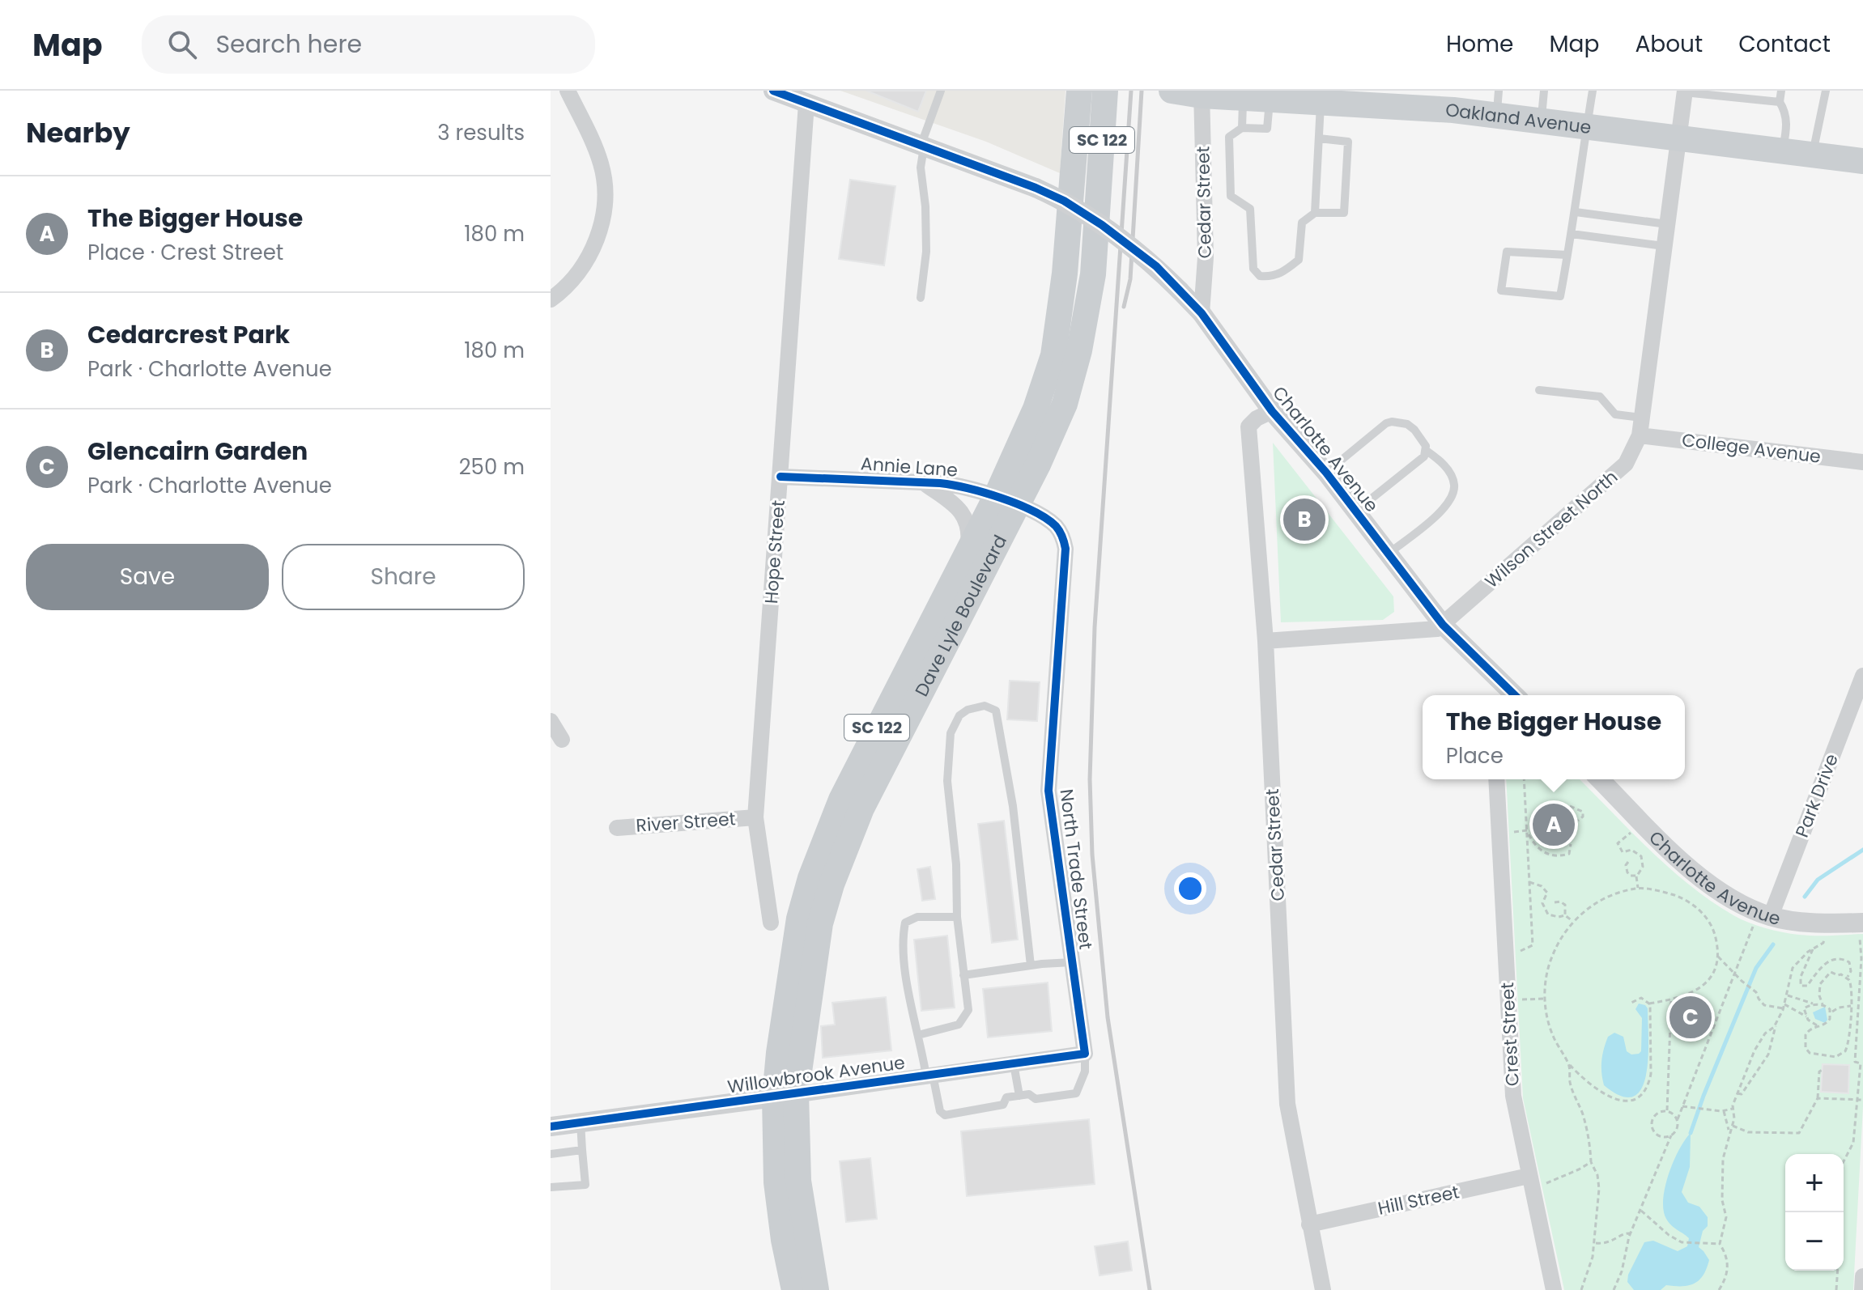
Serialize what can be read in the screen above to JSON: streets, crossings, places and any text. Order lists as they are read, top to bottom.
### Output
{
  "streets": {
    "main road": ["Oakland Avenue", "SC 122", "Dave Lyle Boulevard"],
    "street": [
      "Cedar Street",
      "College Avenue",
      "Charlotte Avenue",
      "Annie Lane",
      "Wilson Street North",
      "Hope Street",
      "Park Drive",
      "River Street",
      "North Trade Street",
      "Crest Street",
      "Willowbrook Avenue",
      "Hill Street"
    ]
  },
  "crossings": [
    ["Oakland Avenue", "Cedar Street"],
    ["Oakland Avenue", "Wilson Street North"],
    ["Cedar Street", "Charlotte Avenue"],
    ["Cedar Street", "Hill Street"],
    ["College Avenue", "Wilson Street North"],
    ["Charlotte Avenue", "Wilson Street North"],
    ["Charlotte Avenue", "Hope Street"],
    ["Charlotte Avenue", "Park Drive"],
    ["Annie Lane", "Hope Street"],
    ["Annie Lane", "Dave Lyle Boulevard"],
    ["Annie Lane", "North Trade Street"],
    ["Hope Street", "River Street"],
    ["Dave Lyle Boulevard", "Willowbrook Avenue"],
    ["North Trade Street", "Willowbrook Avenue"],
    ["Crest Street", "Hill Street"]
  ],
  "page": {
    "header": "Map",
    "search": "Search here",
    "nav": [
      "Home",
      "Map",
      "About",
      "Contact"
    ],
    "heading": ["Nearby", "3 results"],
    "list": [
      {
        "mark": "A",
        "name": "The Bigger House",
        "note": "Place · Crest Street",
        "value": "180 m"
      },
      {
        "mark": "B",
        "name": "Cedarcrest Park",
        "note": "Park · Charlotte Avenue",
        "value": "180 m"
      },
      {
        "mark": "C",
        "name": "Glencairn Garden",
        "note": "Park · Charlotte Avenue",
        "value": "250 m"
      }
    ],
    "pins": ["B", "A", "C"],
    "buttons": ["Save", "Share"],
    "popup": ["The Bigger House", "Place"],
    "map_buttons": ["+", "−"]
  }
}
